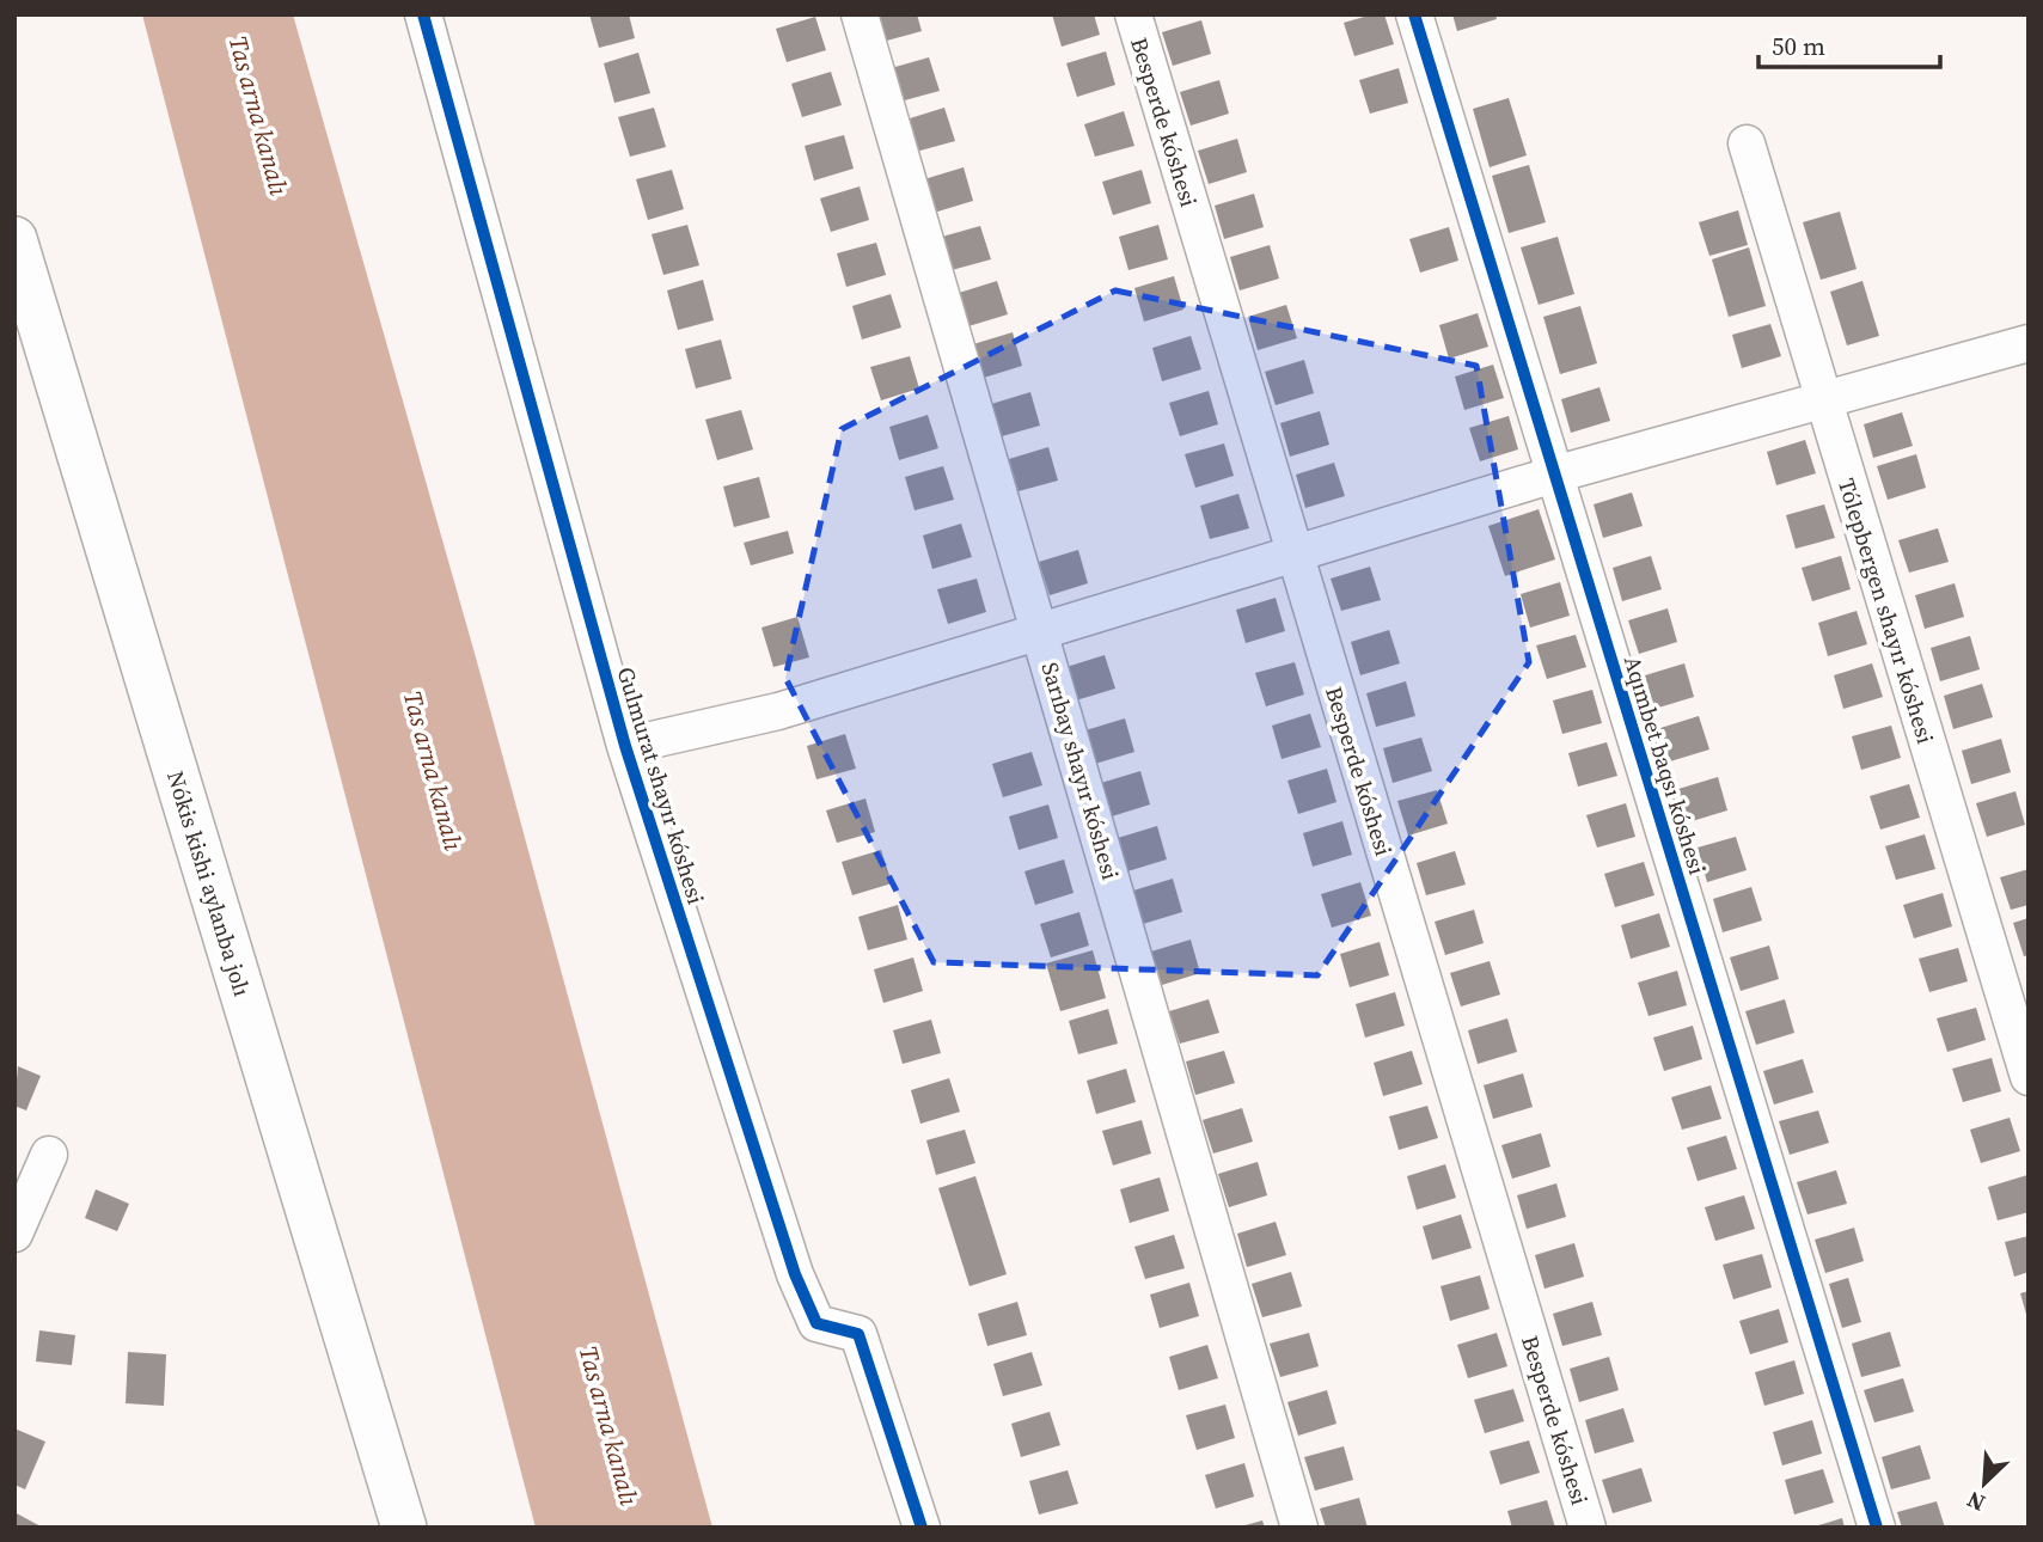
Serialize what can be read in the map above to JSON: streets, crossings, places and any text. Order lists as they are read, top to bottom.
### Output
{
  "streets": {
    "main road": ["Nókis kishi aylanba jolı"],
    "street": [
      "Besperde kóshesi",
      "Tólepbergen shayır kóshesi",
      "Aqımbet baqsı kóshesi",
      "Sarıbay shayır kóshesi",
      "Gulmurat shayır kóshesi"
    ]
  },
  "water": ["Tas arna kanalı"],
  "scale_bar": "50 m",
  "north": "bottom left"
}
